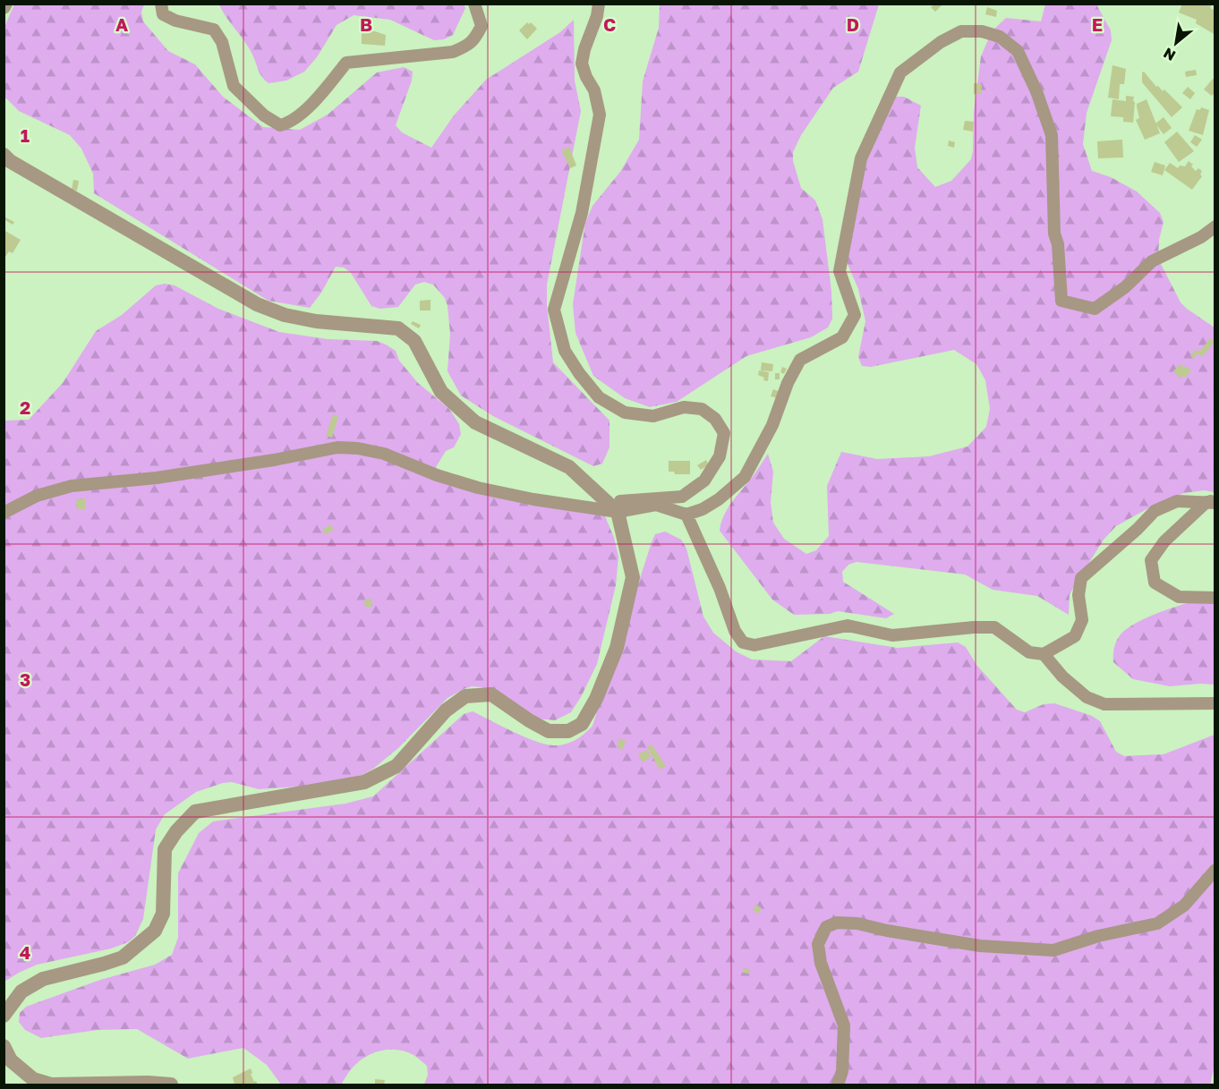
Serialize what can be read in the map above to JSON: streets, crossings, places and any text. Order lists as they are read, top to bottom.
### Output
{
  "north": "bottom left",
  "grid": {
    "columns": [
      "A",
      "B",
      "C",
      "D",
      "E"
    ],
    "rows": [
      "1",
      "2",
      "3",
      "4"
    ]
  }
}
